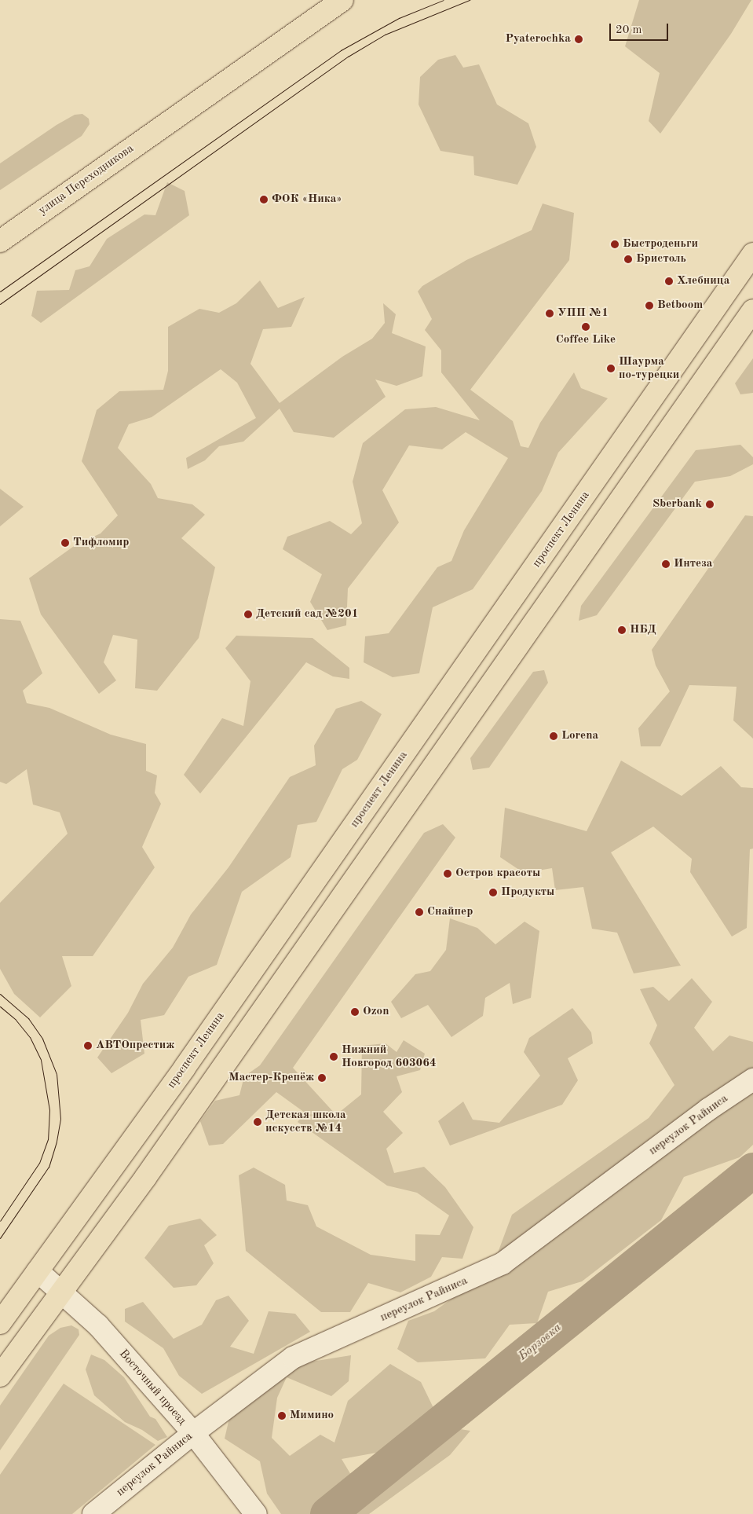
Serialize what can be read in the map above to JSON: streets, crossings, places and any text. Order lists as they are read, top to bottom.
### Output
{
  "streets": {
    "main road": ["улица Переходникова", "проспект Ленина"],
    "street": ["переулок Райниса", "Восточный проезд"]
  },
  "crossings": [
    ["проспект Ленина", "Восточный проезд"],
    ["переулок Райниса", "Восточный проезд"]
  ],
  "water": ["Борзовка"],
  "places": [
    "Pyaterochka",
    "ФОК «Ника»",
    "Быстроденьги",
    "Бристоль",
    "Хлебница",
    "Betboom",
    "УПП №1",
    "Coffee Like",
    "Шаурма по-турецки",
    "Sberbank",
    "Тифломир",
    "Интеза",
    "Детский сад №201",
    "НБД",
    "Lorena",
    "Остров красоты",
    "Продукты",
    "Снайпер",
    "Ozon",
    "АВТОпрестиж",
    "Нижний Новгород 603064",
    "Мастер-Крепёж",
    "Детская школа искусств №14",
    "Мимино"
  ],
  "scale_bar": "20 m"
}
